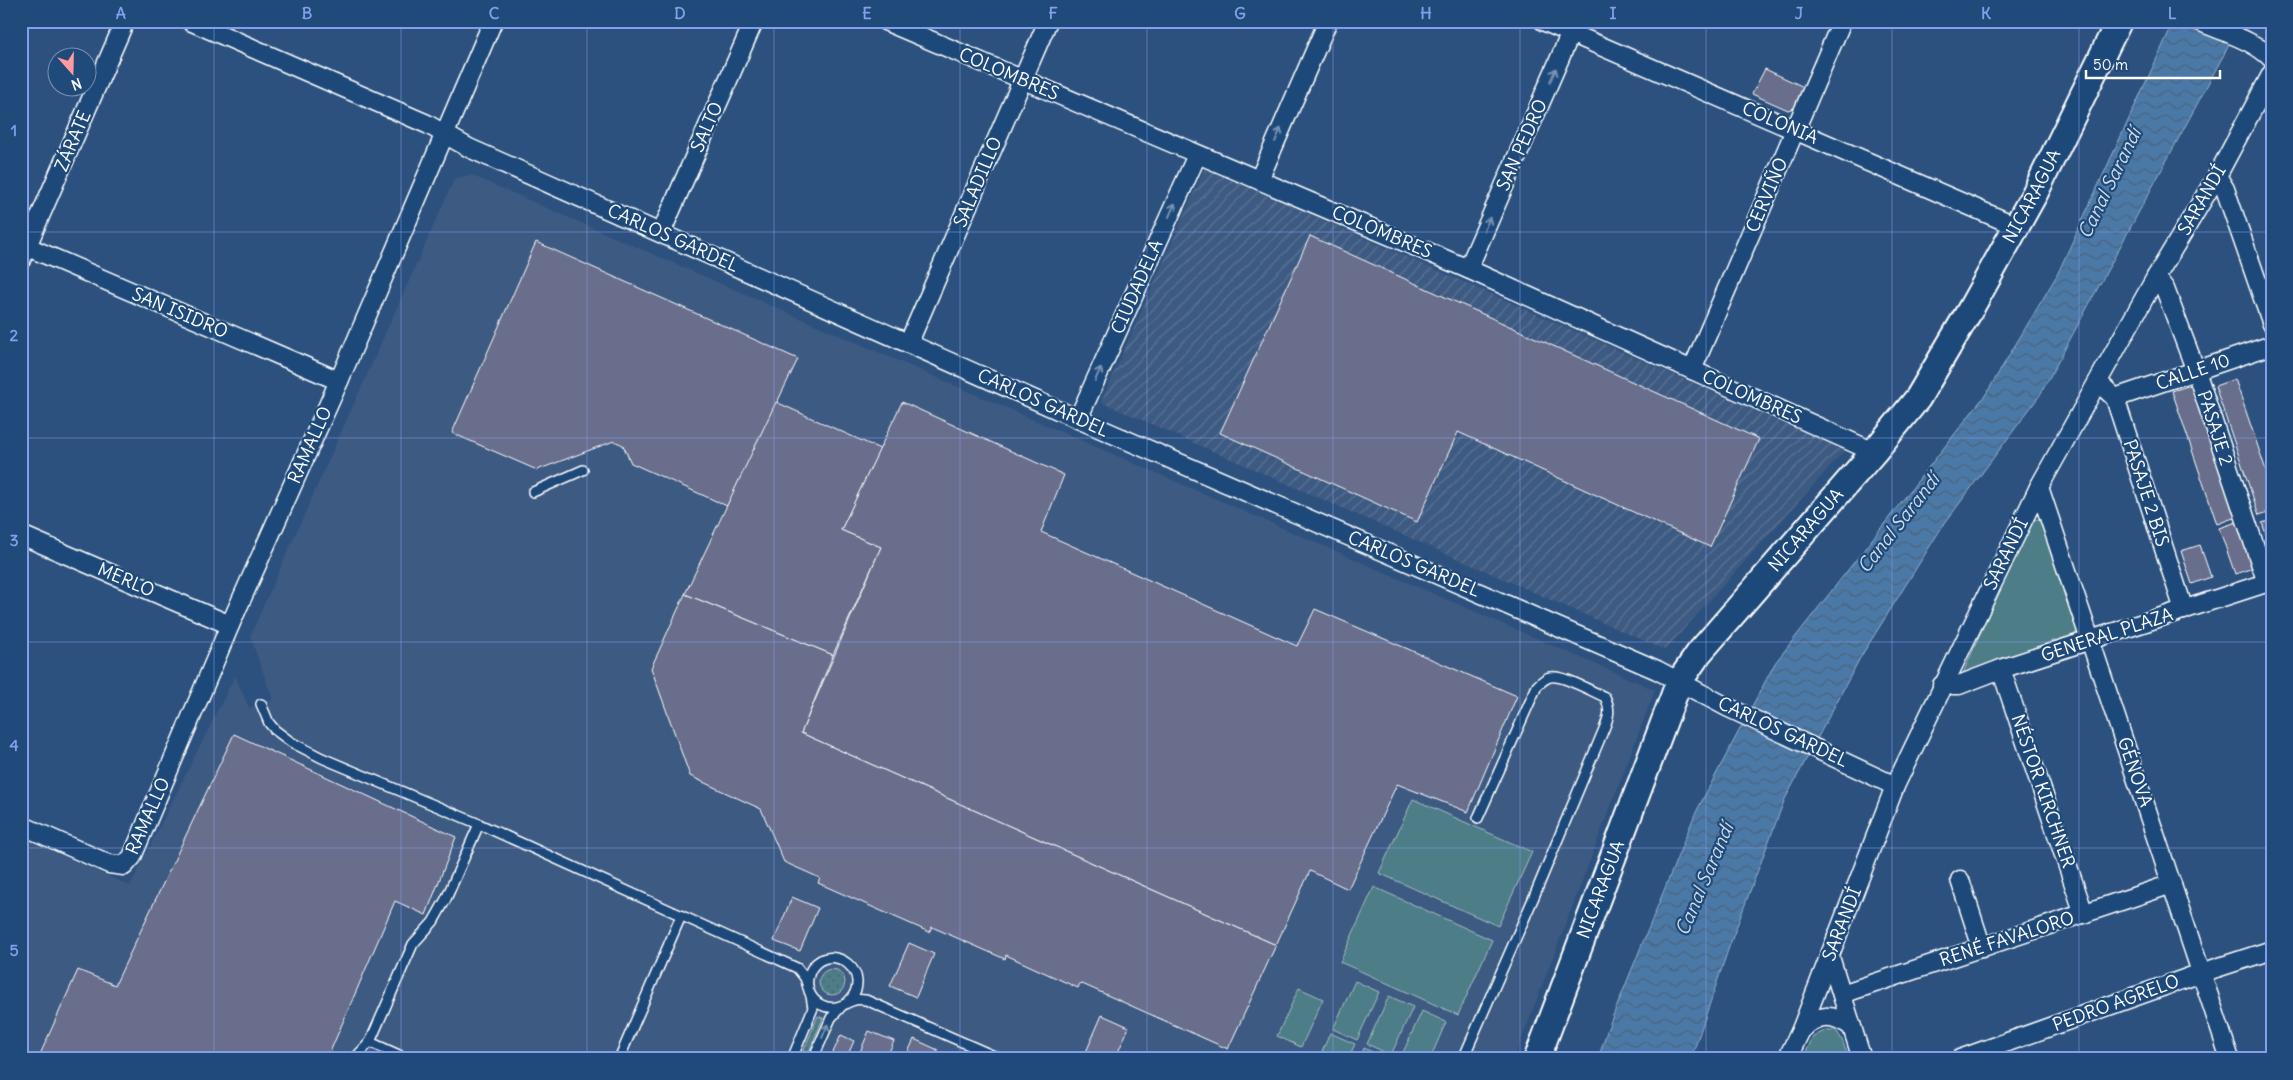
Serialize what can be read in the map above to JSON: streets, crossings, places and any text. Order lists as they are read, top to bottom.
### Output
{
  "streets": {
    "main road": ["NICARAGUA"],
    "street": [
      "COLOMBRES",
      "COLONIA",
      "SALTO",
      "ZÁRATE",
      "SAN PEDRO",
      "SALADILLO",
      "CERVIÑO",
      "SARANDÍ",
      "CARLOS GARDEL",
      "CIUDADELA",
      "SAN ISIDRO",
      "CALLE 10",
      "PASAJE 2",
      "RAMALLO",
      "PASAJE 2 BIS",
      "MERLO",
      "GENERAL PLAZA",
      "GÉNOVA",
      "NÉSTOR KIRCHNER",
      "RENÉ FAVALORO",
      "PEDRO AGRELO"
    ]
  },
  "crossings": [
    ["COLOMBRES", "SAN PEDRO"],
    ["COLOMBRES", "SALADILLO"],
    ["COLOMBRES", "CERVIÑO"],
    ["COLOMBRES", "NICARAGUA"],
    ["COLOMBRES", "CIUDADELA"],
    ["COLONIA", "SAN PEDRO"],
    ["COLONIA", "CERVIÑO"],
    ["COLONIA", "NICARAGUA"],
    ["SALTO", "CARLOS GARDEL"],
    ["ZÁRATE", "SAN ISIDRO"],
    ["SALADILLO", "CARLOS GARDEL"],
    ["NICARAGUA", "CARLOS GARDEL"],
    ["SARANDÍ", "CARLOS GARDEL"],
    ["SARANDÍ", "PASAJE 2"],
    ["SARANDÍ", "PASAJE 2 BIS"],
    ["SARANDÍ", "GENERAL PLAZA"],
    ["SARANDÍ", "GÉNOVA"],
    ["CARLOS GARDEL", "CIUDADELA"],
    ["CARLOS GARDEL", "RAMALLO"],
    ["SAN ISIDRO", "RAMALLO"],
    ["CALLE 10", "PASAJE 2"],
    ["CALLE 10", "PASAJE 2 BIS"],
    ["PASAJE 2", "GENERAL PLAZA"],
    ["RAMALLO", "MERLO"],
    ["PASAJE 2 BIS", "GENERAL PLAZA"],
    ["GENERAL PLAZA", "GÉNOVA"],
    ["GENERAL PLAZA", "NÉSTOR KIRCHNER"],
    ["GÉNOVA", "RENÉ FAVALORO"],
    ["GÉNOVA", "PEDRO AGRELO"],
    ["NÉSTOR KIRCHNER", "RENÉ FAVALORO"]
  ],
  "one_way": ["SAN PEDRO", "CIUDADELA"],
  "water": ["Canal Sarandí"],
  "scale_bar": "50 m",
  "north": "bottom",
  "grid": {
    "columns": [
      "A",
      "B",
      "C",
      "D",
      "E",
      "F",
      "G",
      "H",
      "I",
      "J",
      "K",
      "L"
    ],
    "rows": [
      "1",
      "2",
      "3",
      "4",
      "5"
    ]
  }
}
